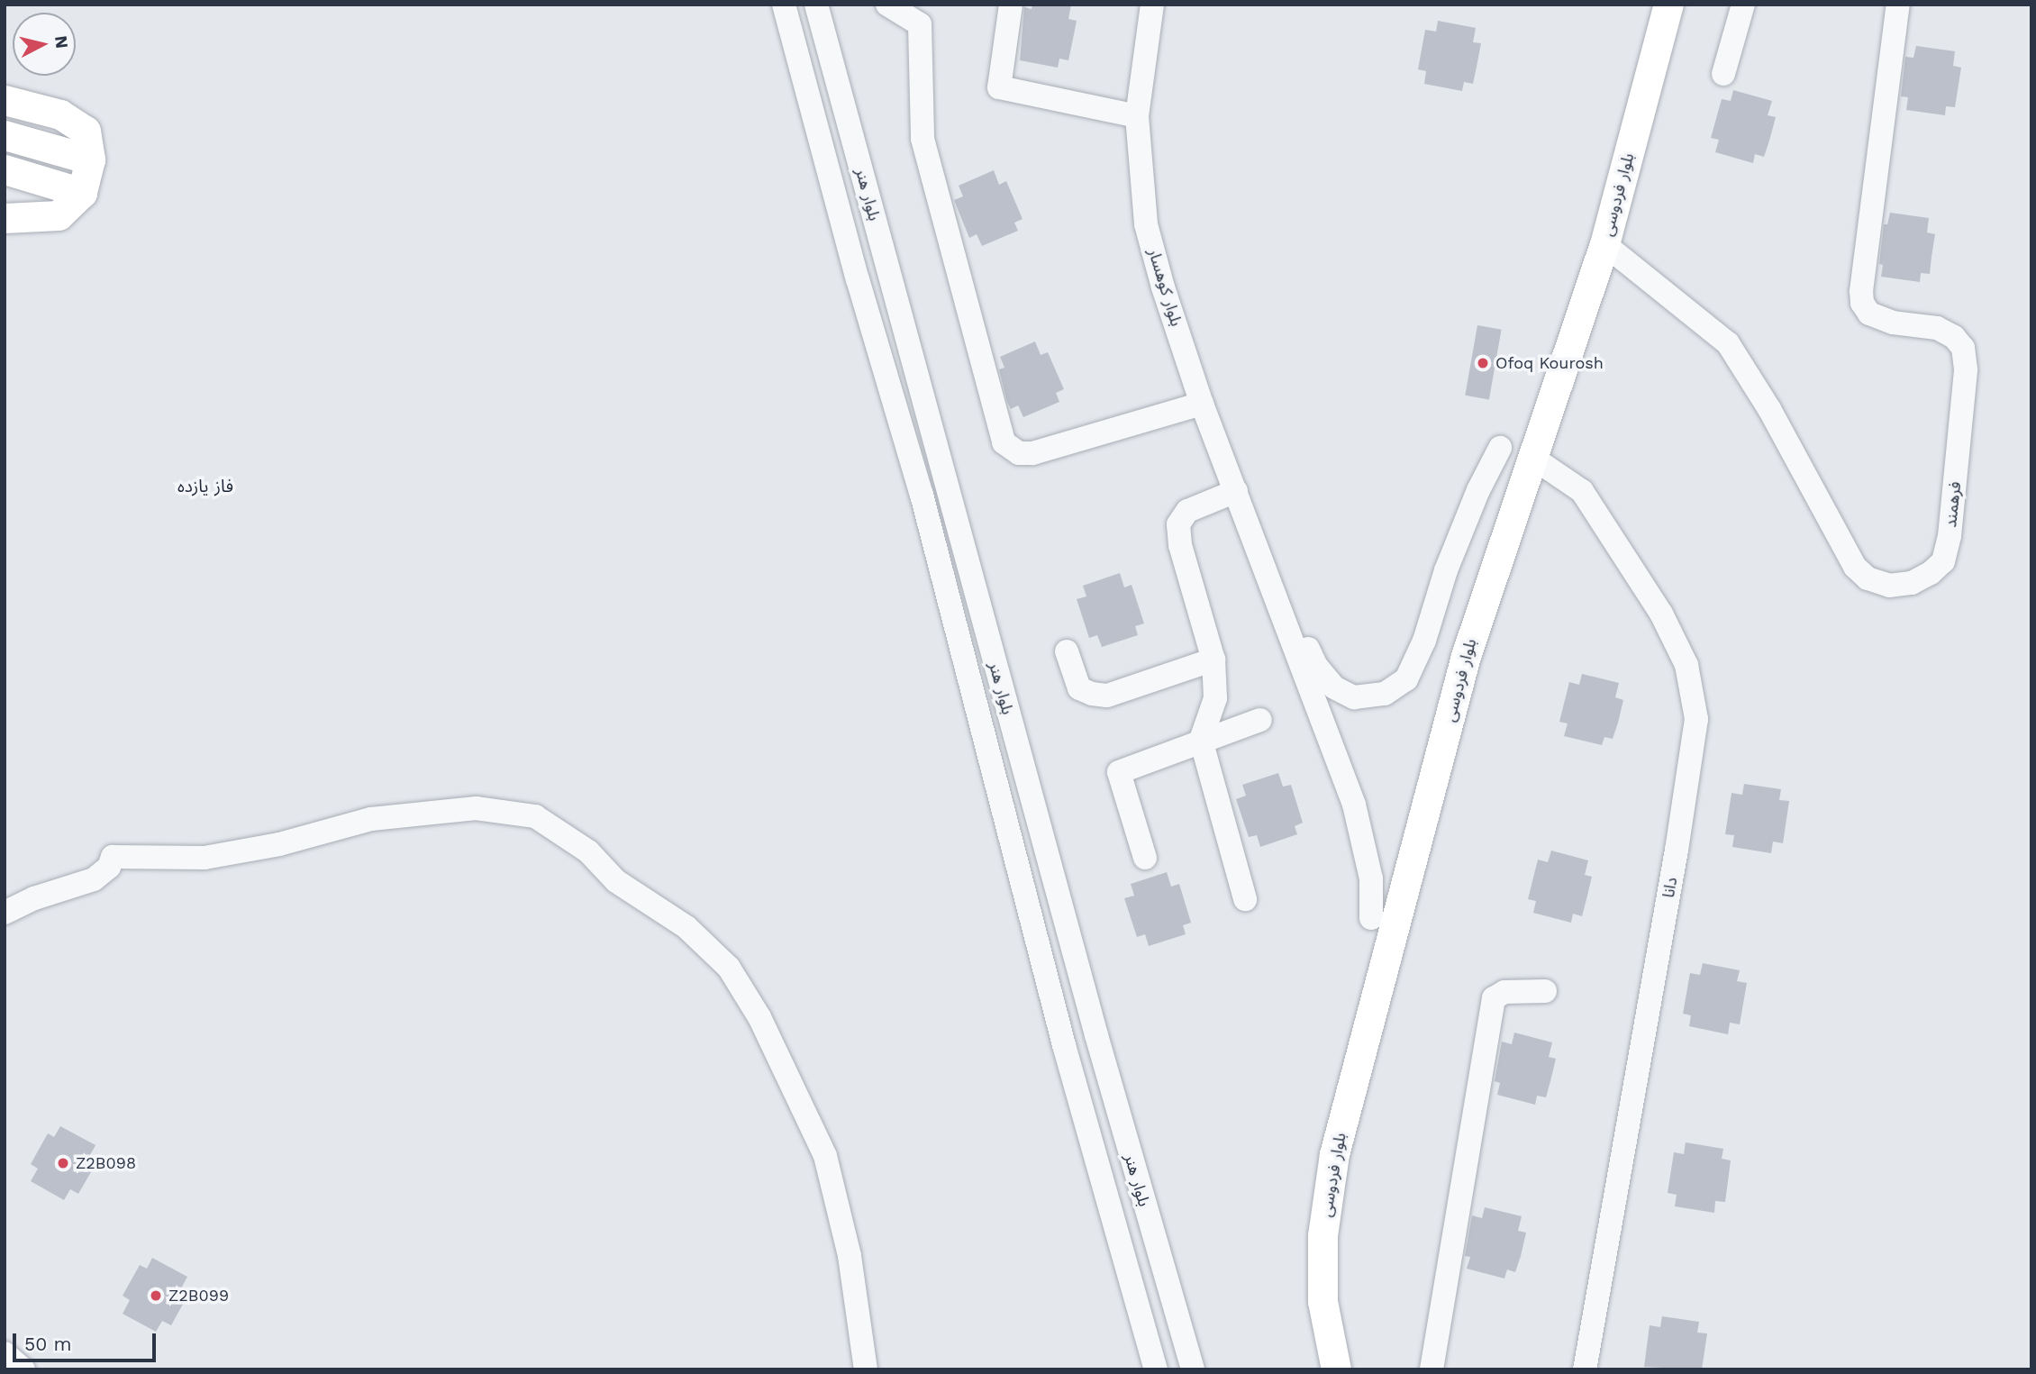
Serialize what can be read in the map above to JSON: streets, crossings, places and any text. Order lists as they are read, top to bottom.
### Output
{
  "streets": {
    "main road": ["بلوار فردوسی"],
    "street": [
      "بلوار هنر",
      "بلوار کوهسار",
      "فرهمند",
      "دانا"
    ]
  },
  "crossings": [
    ["بلوار فردوسی", "فرهمند"],
    ["بلوار فردوسی", "دانا"]
  ],
  "districts": ["فاز یازده"],
  "places": ["Ofoq Kourosh", "Z2B098", "Z2B099"],
  "scale_bar": "50 m",
  "north": "right"
}
